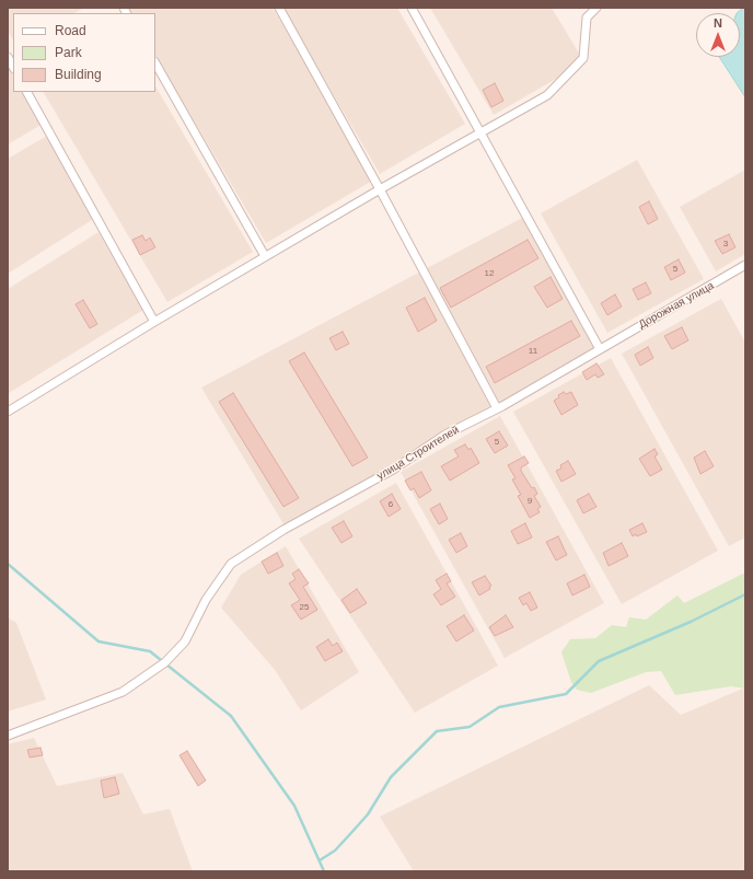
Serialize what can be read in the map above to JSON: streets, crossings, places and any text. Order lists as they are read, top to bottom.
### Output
{
  "streets": {
    "street": ["Дорожная улица", "улица Строителей"]
  },
  "crossings": [
    ["Дорожная улица", "улица Строителей"]
  ],
  "house_numbers": [
    "3",
    "5",
    "12",
    "11",
    "5",
    "9",
    "6",
    "25"
  ],
  "legend": ["Road", "Park", "Building"],
  "north": "top"
}
